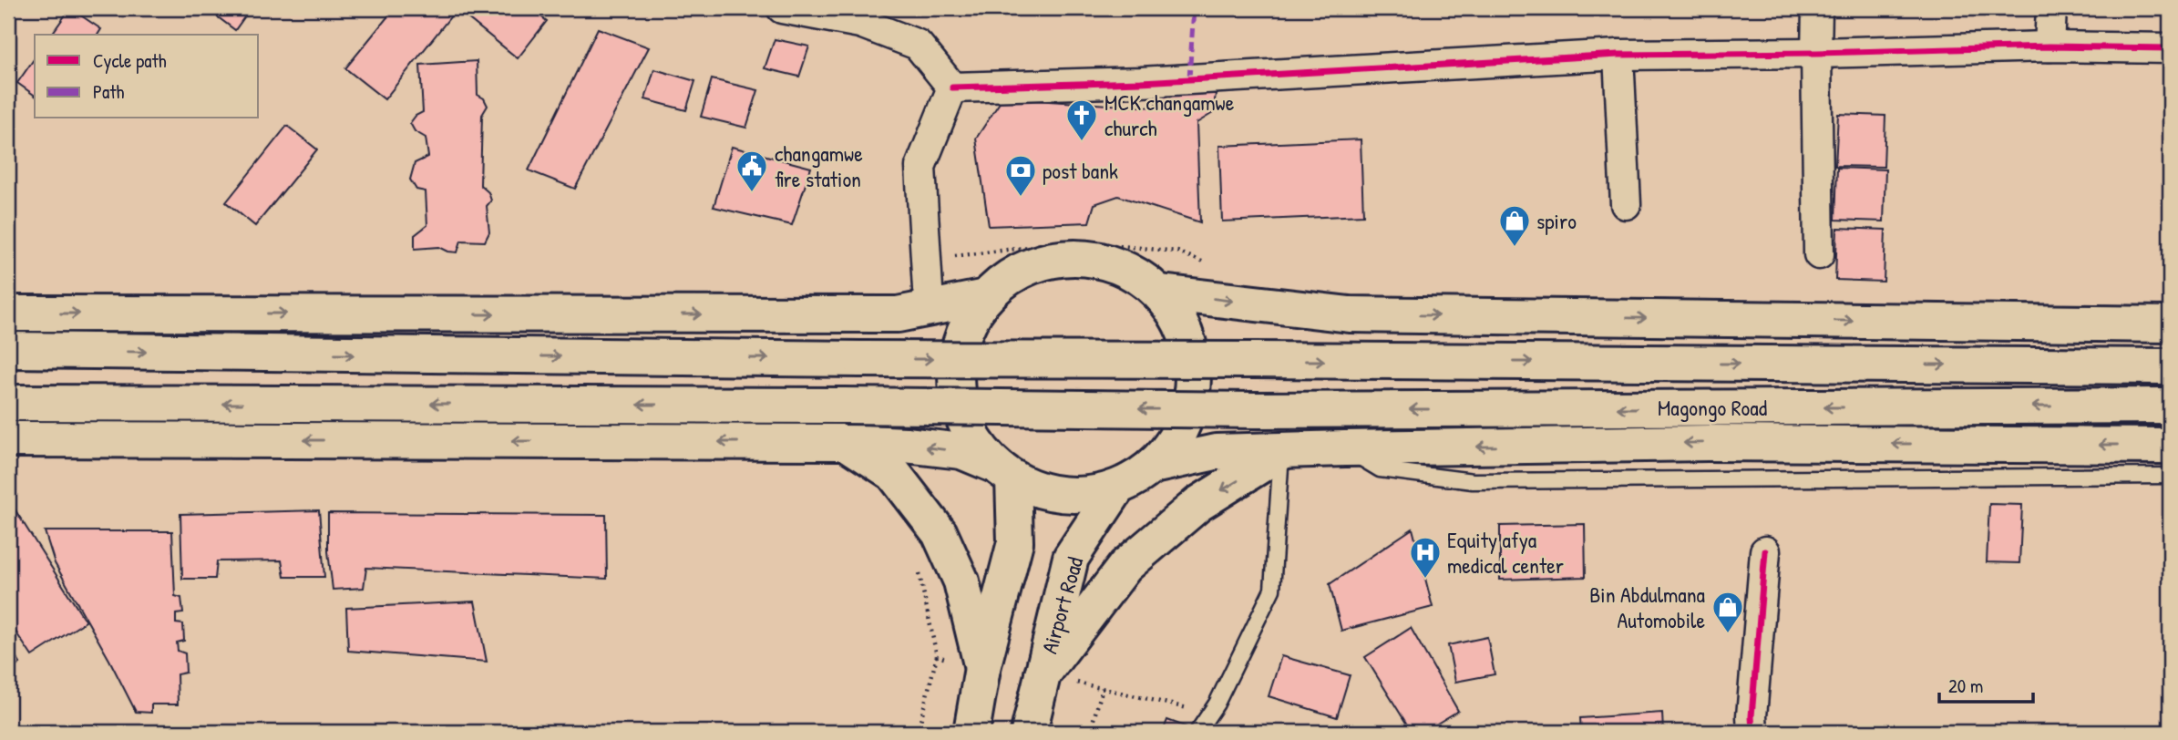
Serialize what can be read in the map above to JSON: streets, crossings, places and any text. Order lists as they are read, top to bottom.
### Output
{
  "streets": {
    "main road": ["Magongo Road", "Airport Road"]
  },
  "places": {
    "church": ["MCK changamwe church"],
    "public building": ["changamwe fire station"],
    "bank": ["post bank"],
    "shop": ["spiro", "Bin Abdulmana Automobile"],
    "hospital": ["Equity afya medical center"]
  },
  "legend": ["Cycle path", "Path"],
  "scale_bar": "20 m"
}
